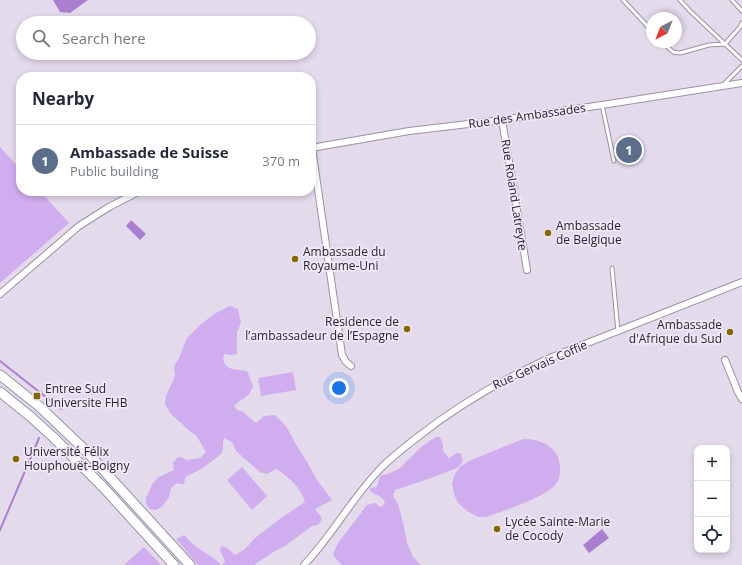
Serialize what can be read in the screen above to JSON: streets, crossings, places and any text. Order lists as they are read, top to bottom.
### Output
{
  "streets": {
    "street": ["Rue des Ambassades", "Rue Roland Latreyte", "Rue Gervais Coffie"]
  },
  "crossings": [
    ["Rue des Ambassades", "Rue Roland Latreyte"]
  ],
  "places": {
    "other": [
      "Ambassade de Belgique",
      "Ambassade du Royaume-Uni",
      "Residence de l’ambassadeur de l’Espagne",
      "Ambassade d'Afrique du Sud",
      "Université Félix Houphouët-Boigny",
      "Lycée Sainte-Marie de Cocody"
    ],
    "transit": ["Entree Sud Universite FHB"]
  },
  "north": "bottom left",
  "page": {
    "search": "Search here",
    "heading": "Nearby",
    "list": [
      {
        "mark": "1",
        "name": "Ambassade de Suisse",
        "note": "Public building",
        "value": "370 m"
      }
    ],
    "pins": "1",
    "map_buttons": ["+", "−"]
  }
}
